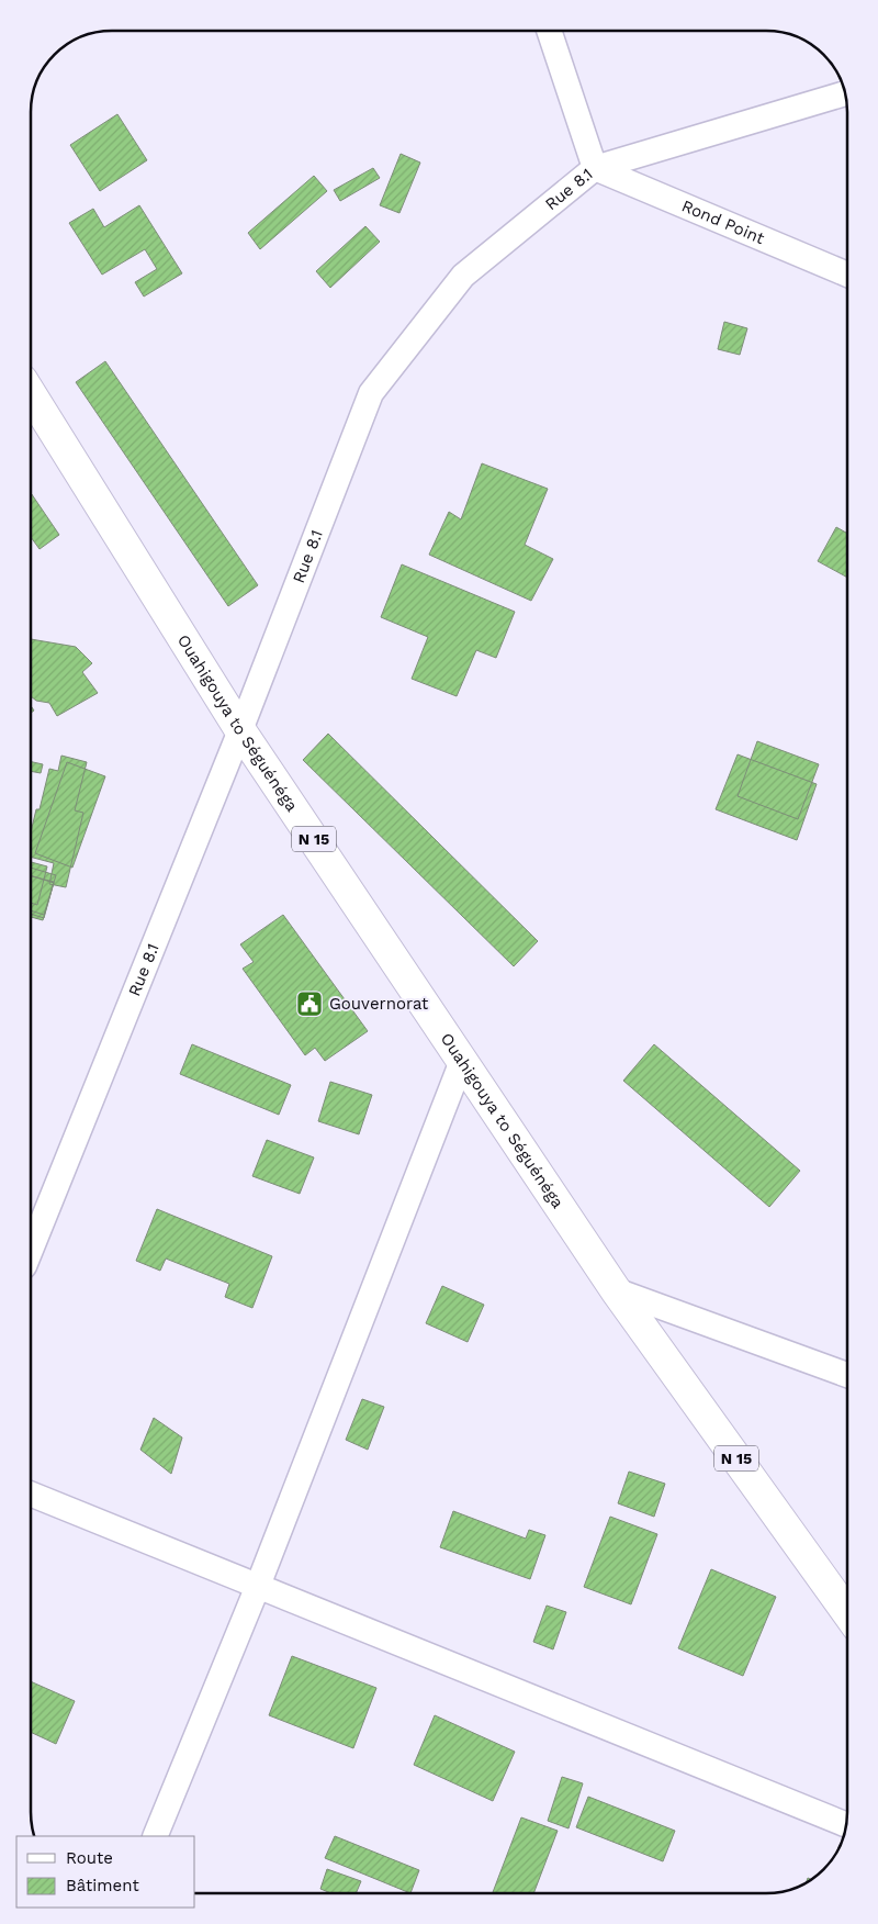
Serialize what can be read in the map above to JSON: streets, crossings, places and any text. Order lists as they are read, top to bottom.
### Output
{
  "streets": {
    "main road": ["Ouahigouya to Séguénéga", "N 15"],
    "street": ["Rue 8.1", "Rond Point"]
  },
  "crossings": [
    ["Rue 8.1", "Rond Point"],
    ["Rue 8.1", "Ouahigouya to Séguénéga"]
  ],
  "places": {
    "public building": ["Gouvernorat"]
  },
  "legend": ["Route", "Bâtiment"]
}
